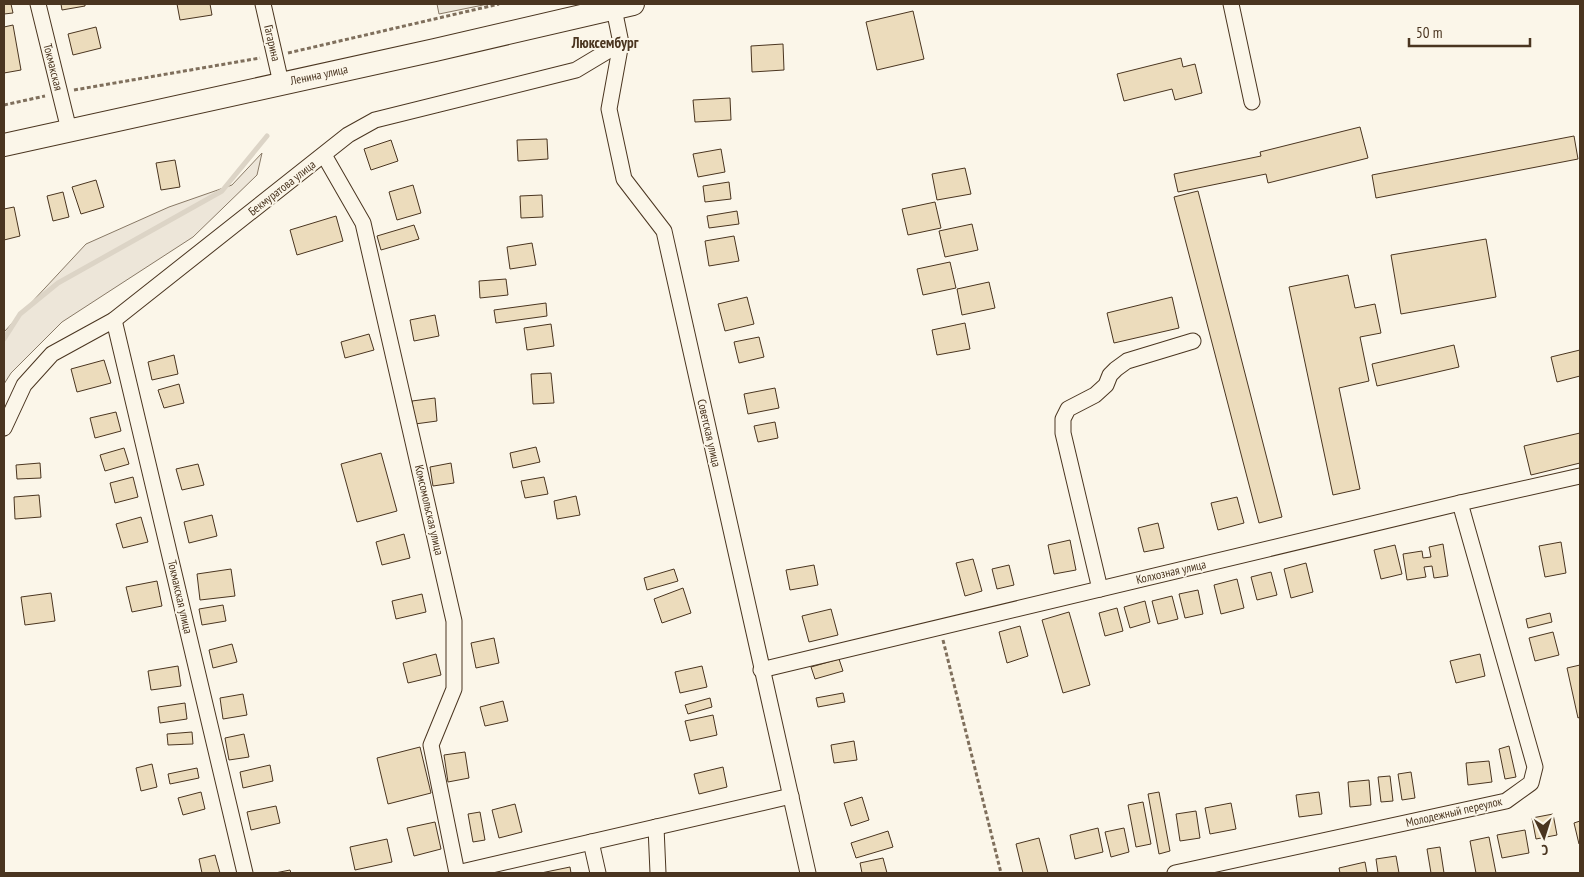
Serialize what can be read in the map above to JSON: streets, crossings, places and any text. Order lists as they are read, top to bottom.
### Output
{
  "streets": {
    "main road": ["Ленина улица"],
    "street": [
      "Гагарина",
      "Токмакская",
      "Бекмуратова улица",
      "Советская улица",
      "Комсомольская улица",
      "Колхозная улица",
      "Токмакская улица",
      "Молодежный переулок"
    ]
  },
  "crossings": [
    ["Гагарина", "Ленина улица"],
    ["Токмакская", "Ленина улица"],
    ["Ленина улица", "Советская улица"],
    ["Бекмуратова улица", "Советская улица"],
    ["Бекмуратова улица", "Комсомольская улица"],
    ["Бекмуратова улица", "Токмакская улица"],
    ["Советская улица", "Колхозная улица"],
    ["Колхозная улица", "Молодежный переулок"]
  ],
  "districts": ["Люксембург"],
  "scale_bar": "50 m",
  "north": "bottom"
}
